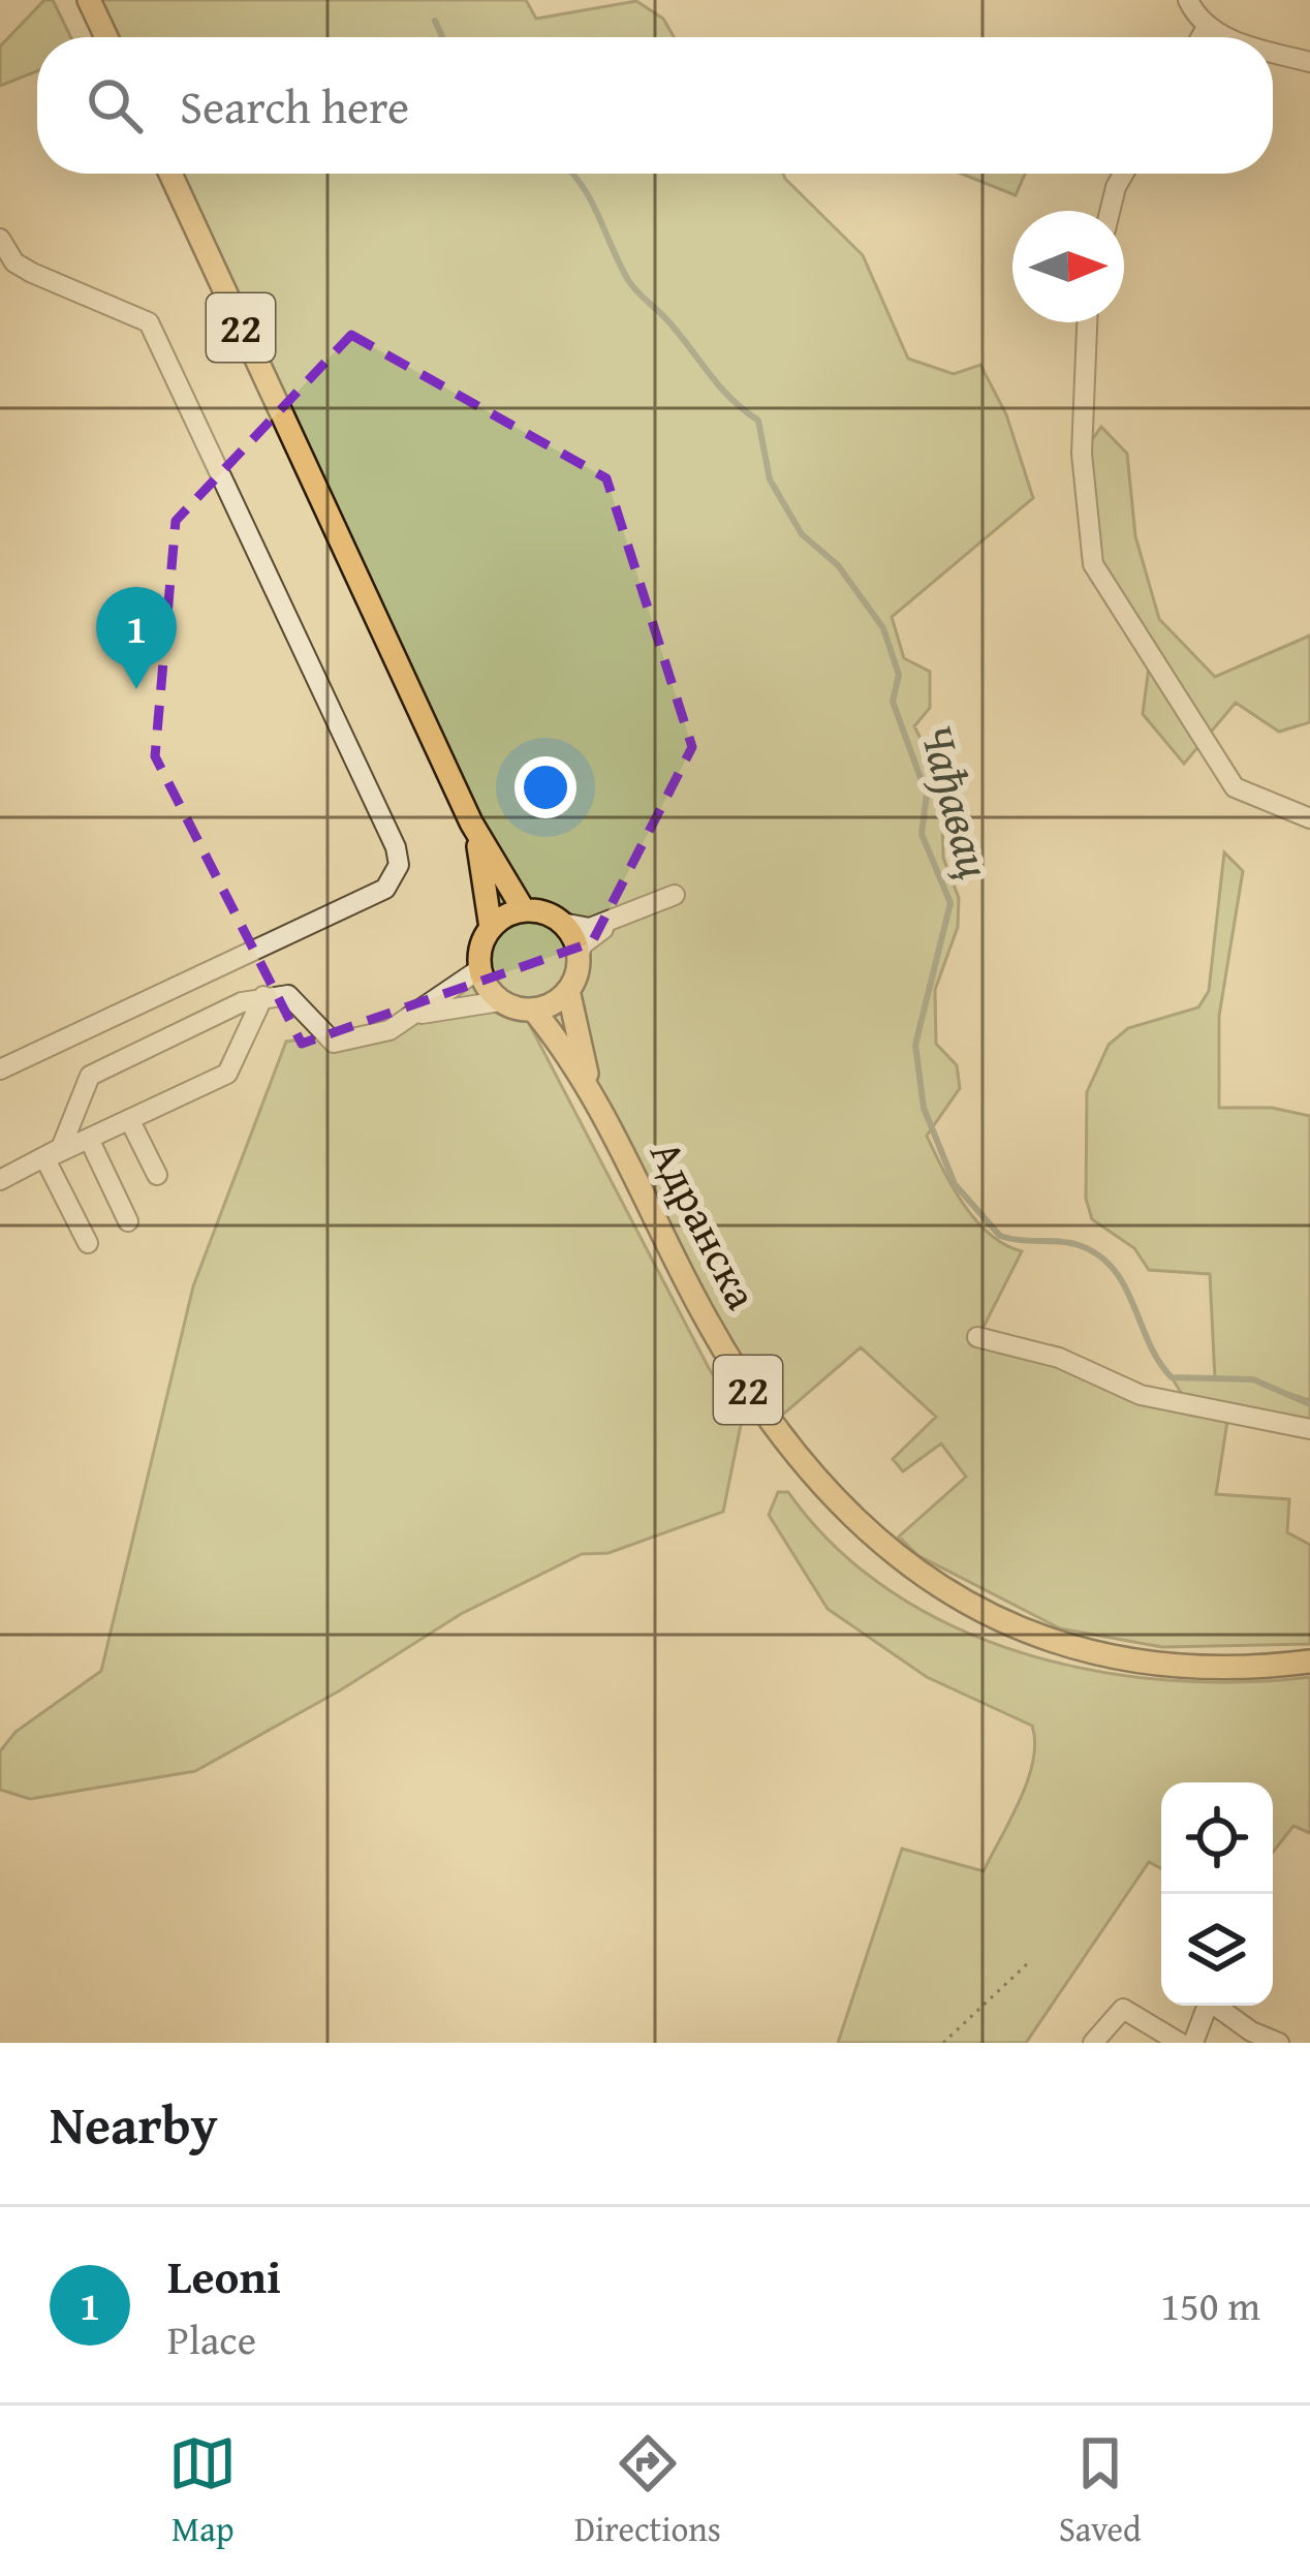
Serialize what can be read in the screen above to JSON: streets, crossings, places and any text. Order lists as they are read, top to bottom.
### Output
{
  "streets": {
    "main road": ["22", "Адранска"]
  },
  "crossings": [
    ["22", "Адранска"]
  ],
  "water": ["Чађавац"],
  "north": "right",
  "page": {
    "search": "Search here",
    "pins": "1",
    "heading": "Nearby",
    "list": [
      {
        "mark": "1",
        "name": "Leoni",
        "note": "Place",
        "value": "150 m"
      }
    ],
    "nav": ["Map", "Directions", "Saved"]
  }
}
